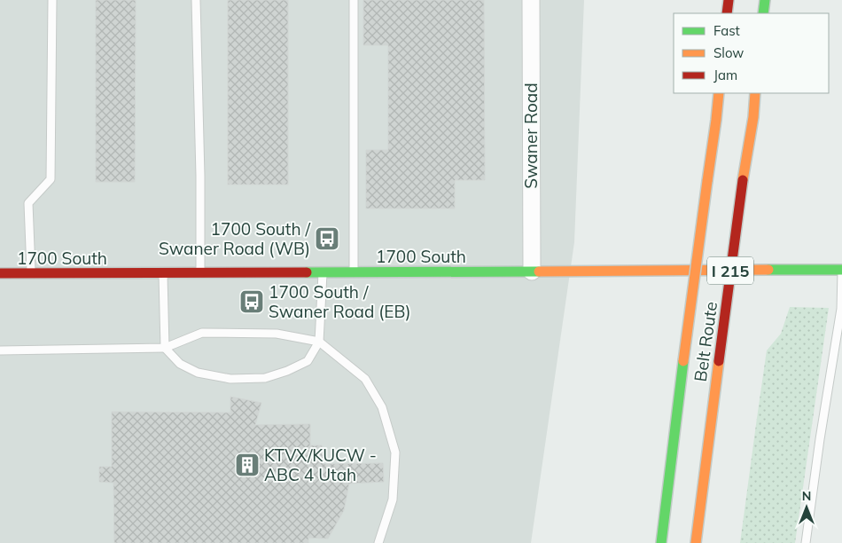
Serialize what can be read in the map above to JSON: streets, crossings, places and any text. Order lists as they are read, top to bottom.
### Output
{
  "streets": {
    "main road": ["1700 South", "I 215", "Belt Route"],
    "street": ["Swaner Road"]
  },
  "crossings": [
    ["Swaner Road", "1700 South"]
  ],
  "places": {
    "bus stop": ["1700 South / Swaner Road (WB)", "1700 South / Swaner Road (EB)"],
    "building": ["KTVX/KUCW - ABC 4 Utah"]
  },
  "legend": ["Fast", "Slow", "Jam"],
  "north": "top"
}
